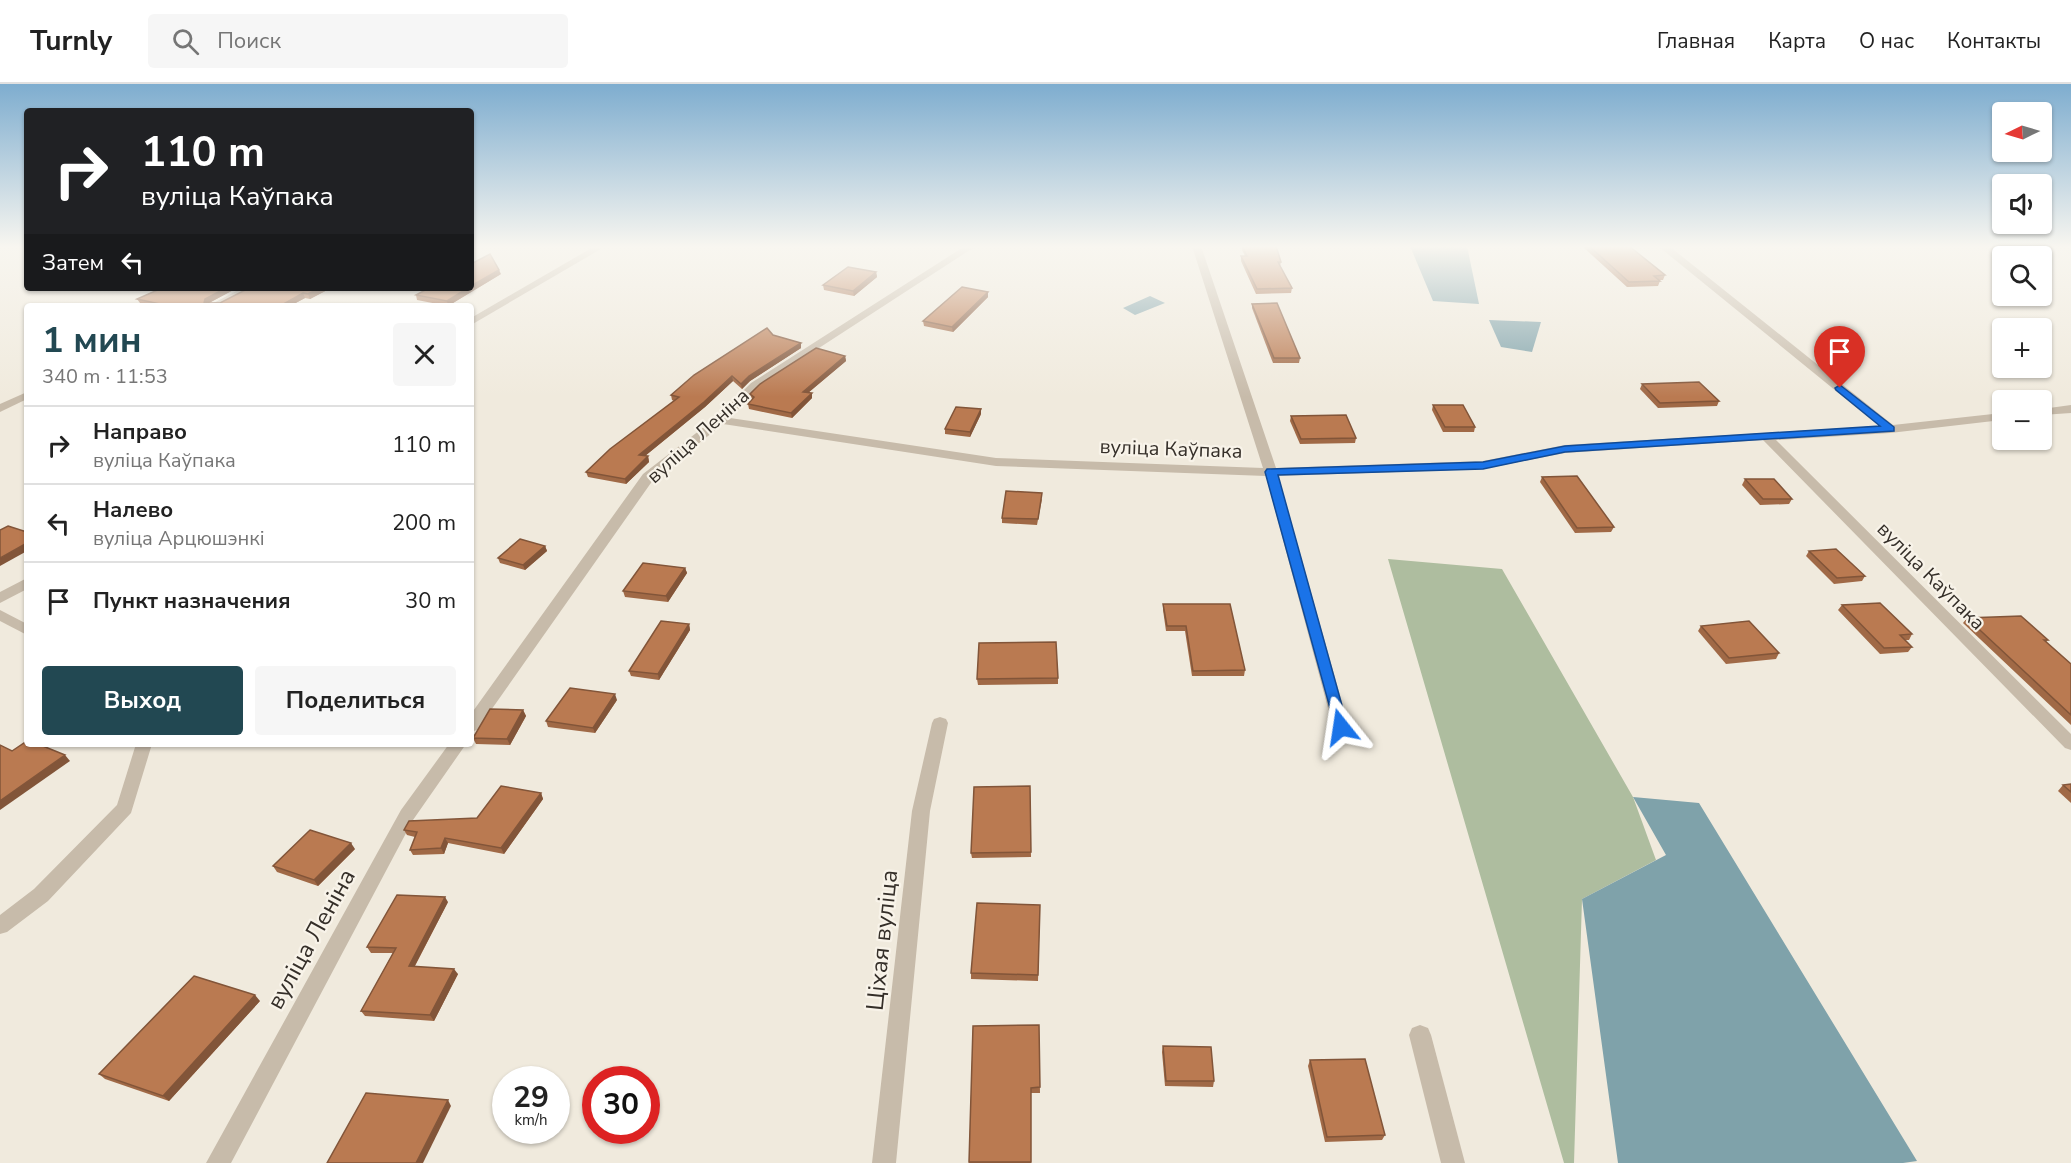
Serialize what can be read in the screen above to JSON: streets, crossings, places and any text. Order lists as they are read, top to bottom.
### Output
{
  "streets": {
    "street": ["вуліца Леніна", "вуліца Каўпака", "Ціхая вуліца"]
  },
  "crossings": [
    ["вуліца Леніна", "вуліца Каўпака"]
  ],
  "north": "left",
  "page": {
    "header": "Turnly",
    "search": "Поиск",
    "nav": [
      "Главная",
      "Карта",
      "О нас",
      "Контакты"
    ],
    "map_buttons": ["+", "−"],
    "turn": ["110 m", "вуліца Каўпака"],
    "then": "Затем",
    "heading": ["1 мин", "340 m · 11:53"],
    "list": [
      {
        "name": "Направо",
        "note": "вуліца Каўпака",
        "value": "110 m"
      },
      {
        "name": "Налево",
        "note": "вуліца Арцюшэнкі",
        "value": "200 m"
      },
      {
        "name": "Пункт назначения",
        "value": "30 m"
      }
    ],
    "buttons": ["Выход", "Поделиться"],
    "speed": "29 km/h",
    "limit": "30"
  }
}
